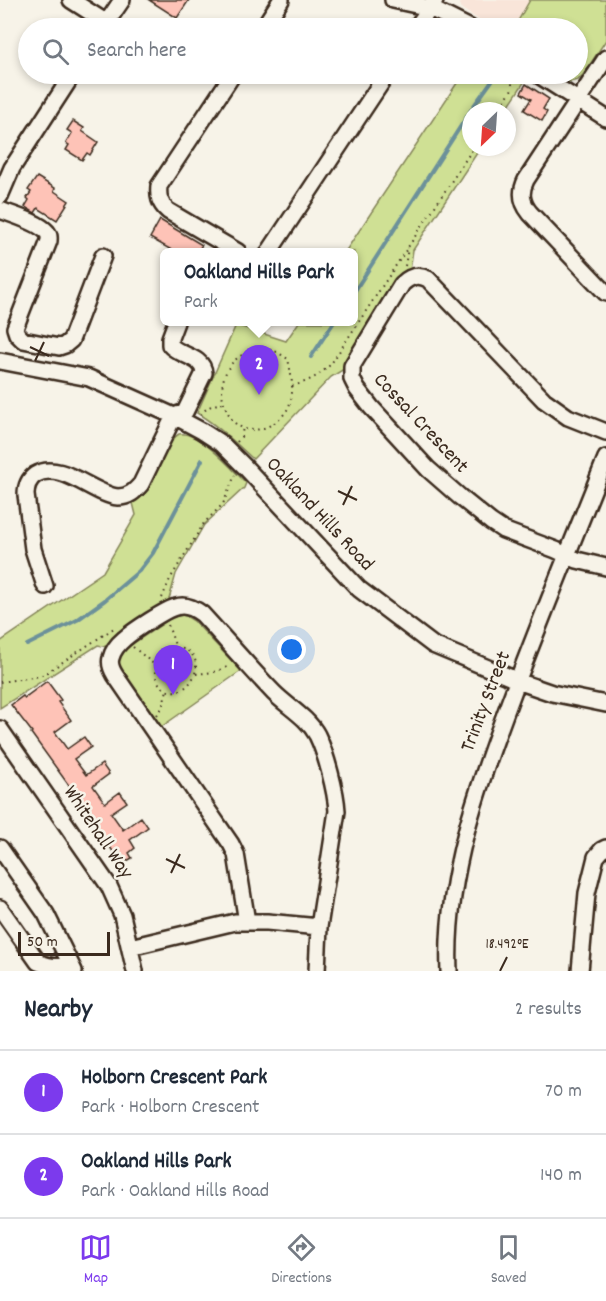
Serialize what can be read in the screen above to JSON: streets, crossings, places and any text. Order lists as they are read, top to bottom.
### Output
{
  "streets": {
    "street": [
      "Cossal Crescent",
      "Oakland Hills Road",
      "Trinity Street",
      "Whitehall Way"
    ]
  },
  "crossings": [
    ["Cossal Crescent", "Trinity Street"],
    ["Oakland Hills Road", "Trinity Street"]
  ],
  "scale_bar": "50 m",
  "north": "bottom left",
  "page": {
    "search": "Search here",
    "popup": ["Oakland Hills Park", "Park"],
    "pins": ["2", "1"],
    "scale": "50 m",
    "heading": ["Nearby", "2 results"],
    "list": [
      {
        "mark": "1",
        "name": "Holborn Crescent Park",
        "note": "Park · Holborn Crescent",
        "value": "70 m"
      },
      {
        "mark": "2",
        "name": "Oakland Hills Park",
        "note": "Park · Oakland Hills Road",
        "value": "140 m"
      }
    ],
    "nav": ["Map", "Directions", "Saved"]
  },
  "coordinates": ["18.492°E"]
}
